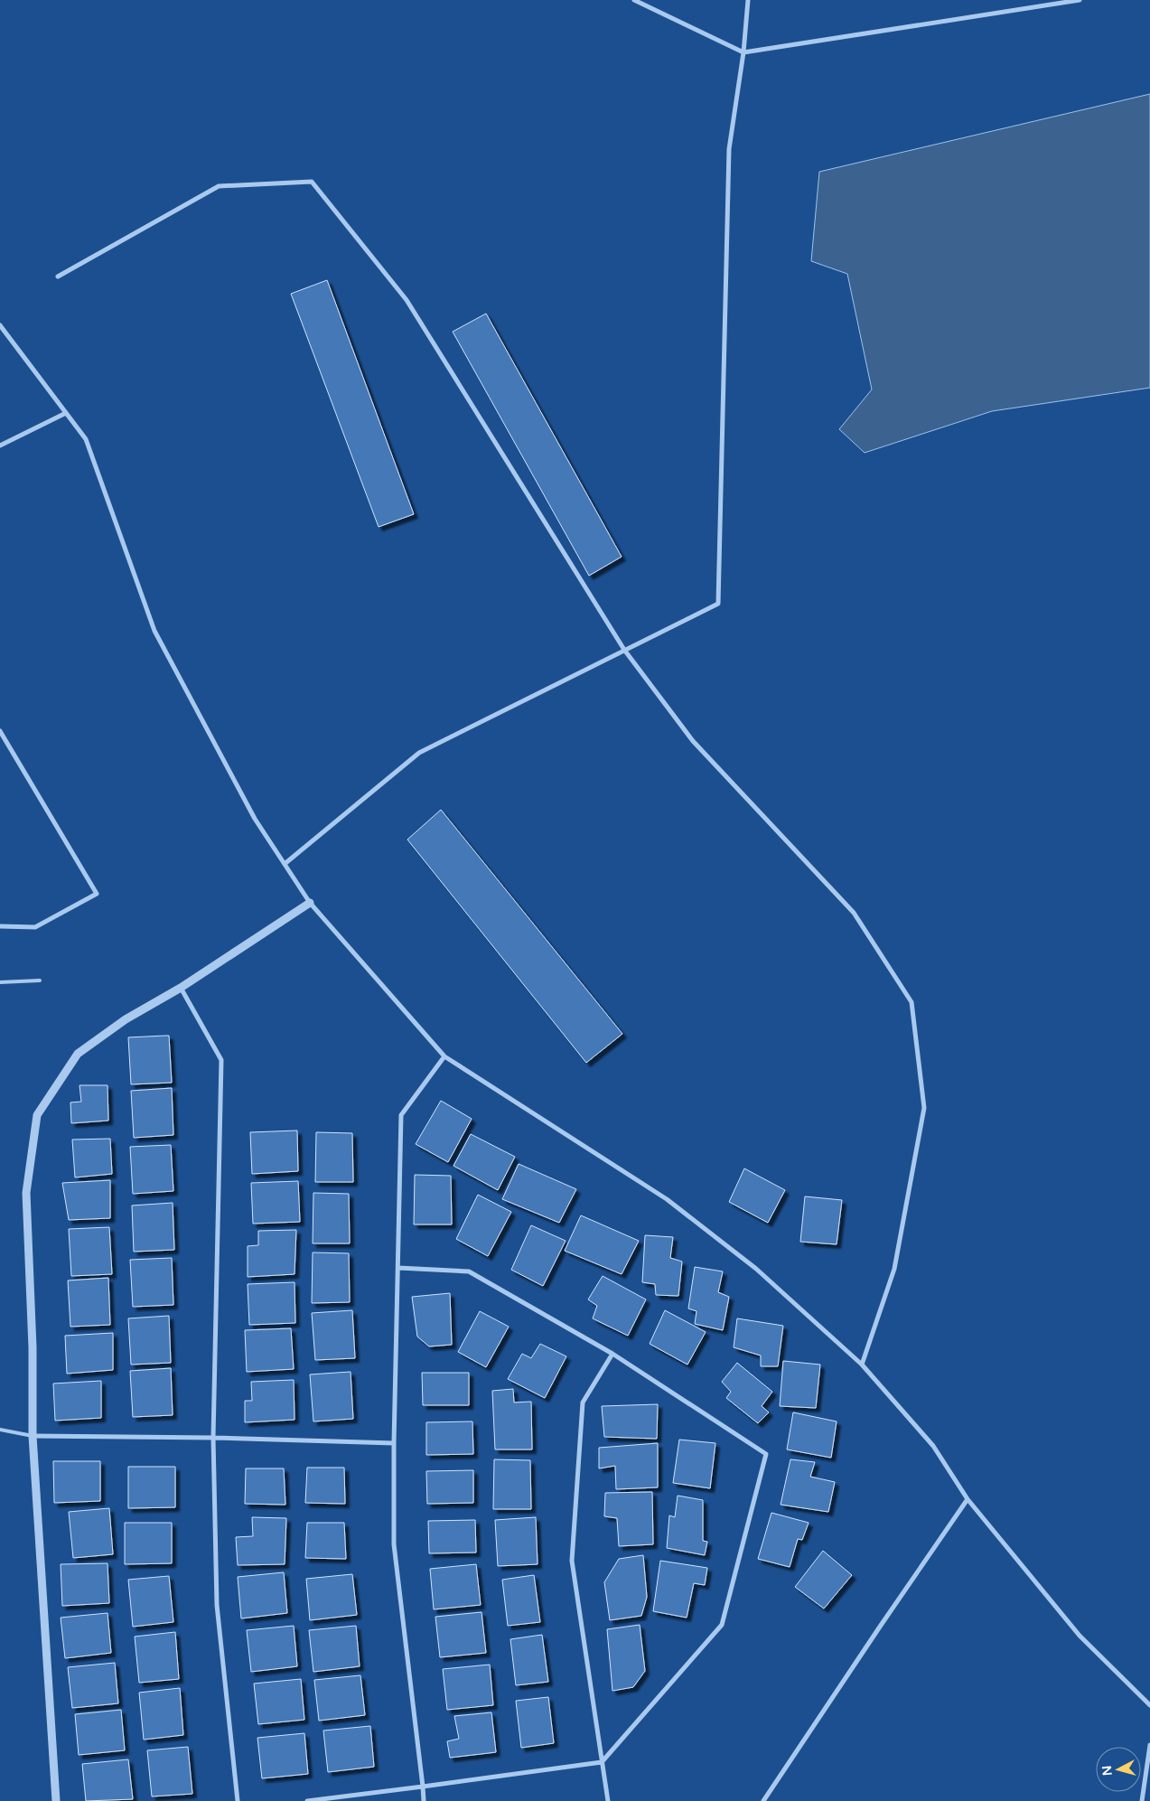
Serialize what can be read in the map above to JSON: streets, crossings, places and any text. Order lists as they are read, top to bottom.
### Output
{
  "north": "left"
}
